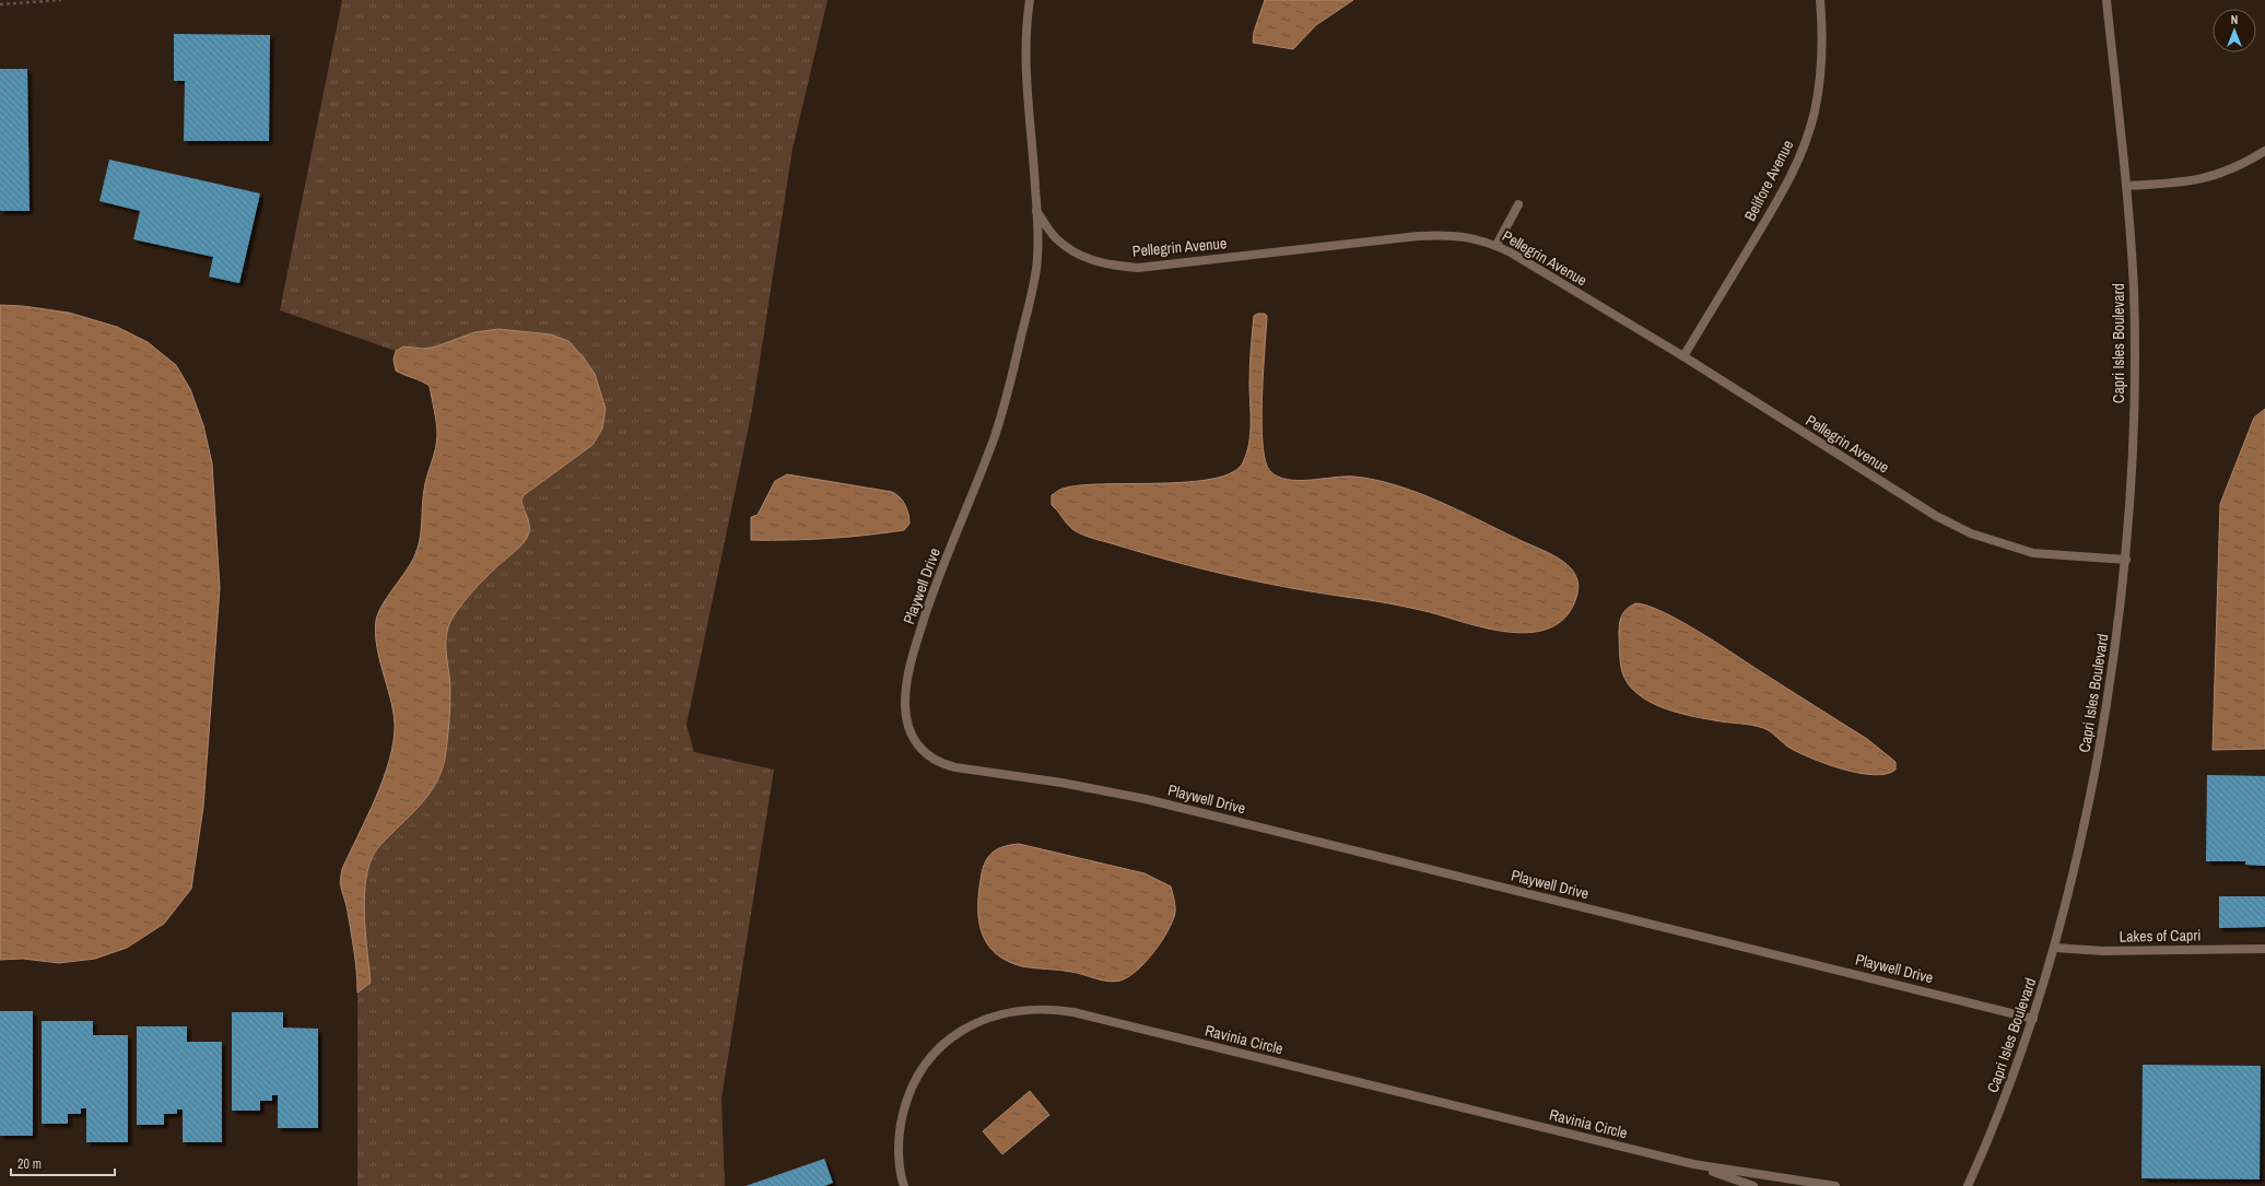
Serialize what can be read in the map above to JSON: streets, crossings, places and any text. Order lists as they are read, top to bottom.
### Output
{
  "streets": {
    "street": [
      "Belifore Avenue",
      "Pellegrin Avenue",
      "Capri Isles Boulevard",
      "Playwell Drive",
      "Lakes of Capri",
      "Ravinia Circle"
    ]
  },
  "crossings": [
    ["Belifore Avenue", "Pellegrin Avenue"],
    ["Pellegrin Avenue", "Capri Isles Boulevard"],
    ["Pellegrin Avenue", "Playwell Drive"],
    ["Capri Isles Boulevard", "Playwell Drive"],
    ["Capri Isles Boulevard", "Lakes of Capri"]
  ],
  "scale_bar": "20 m",
  "north": "top"
}
